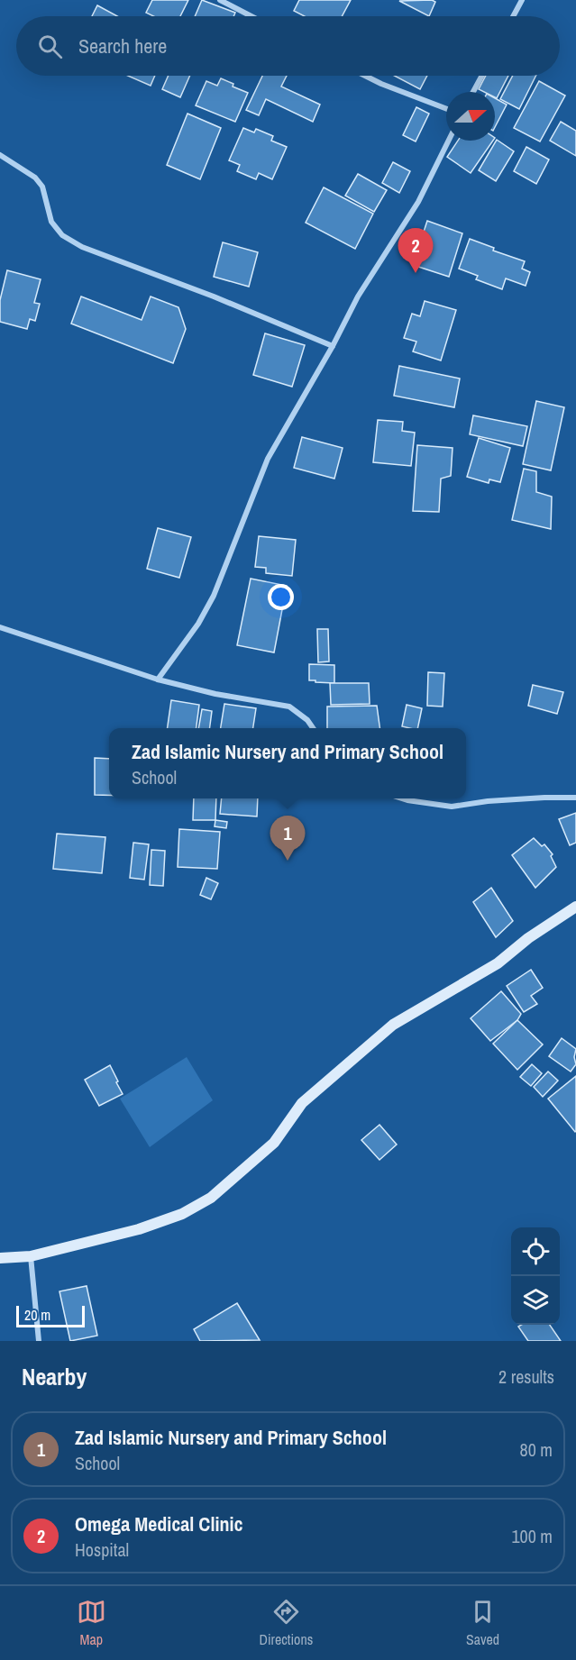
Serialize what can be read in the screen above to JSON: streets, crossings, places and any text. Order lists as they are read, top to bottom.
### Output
{
  "scale_bar": "20 m",
  "north": "right",
  "page": {
    "search": "Search here",
    "pins": ["2", "1"],
    "popup": ["Zad Islamic Nursery and Primary School", "School"],
    "scale": "20 m",
    "heading": ["Nearby", "2 results"],
    "list": [
      {
        "mark": "1",
        "name": "Zad Islamic Nursery and Primary School",
        "note": "School",
        "value": "80 m"
      },
      {
        "mark": "2",
        "name": "Omega Medical Clinic",
        "note": "Hospital",
        "value": "100 m"
      }
    ],
    "nav": ["Map", "Directions", "Saved"]
  }
}
